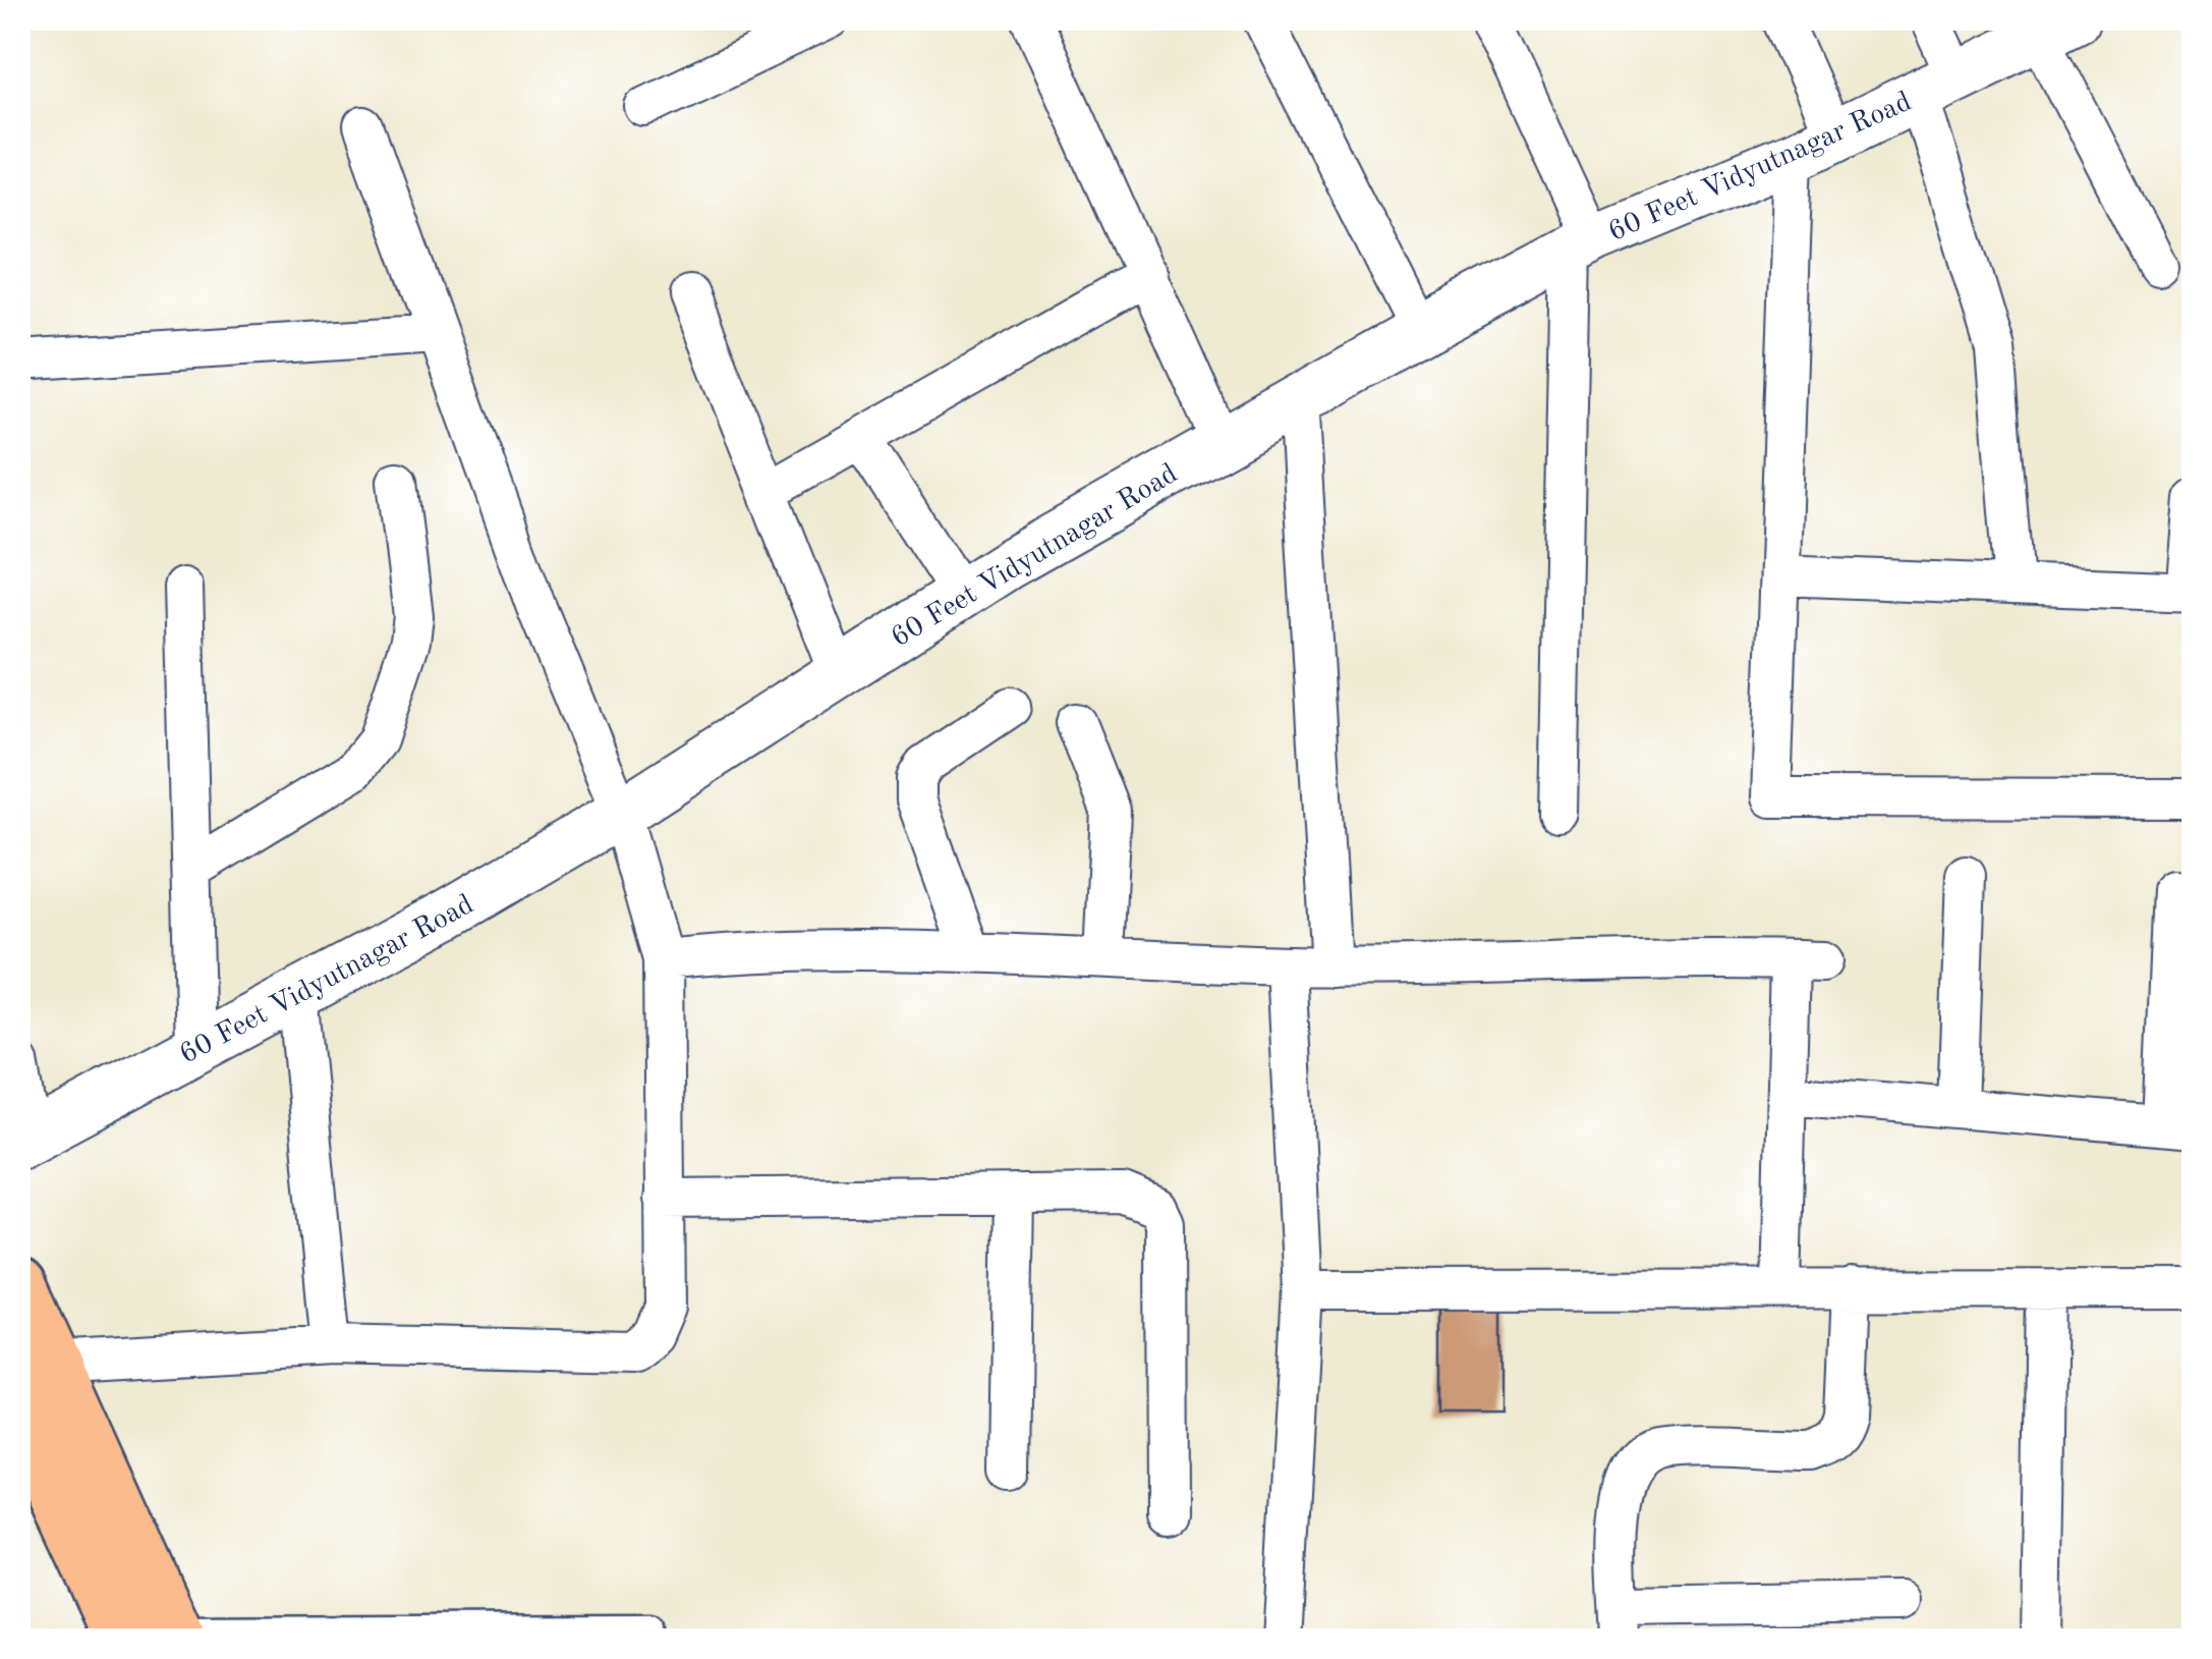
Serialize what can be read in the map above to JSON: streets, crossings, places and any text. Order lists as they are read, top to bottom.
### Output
{
  "streets": {
    "street": ["60 Feet Vidyutnagar Road"]
  }
}
